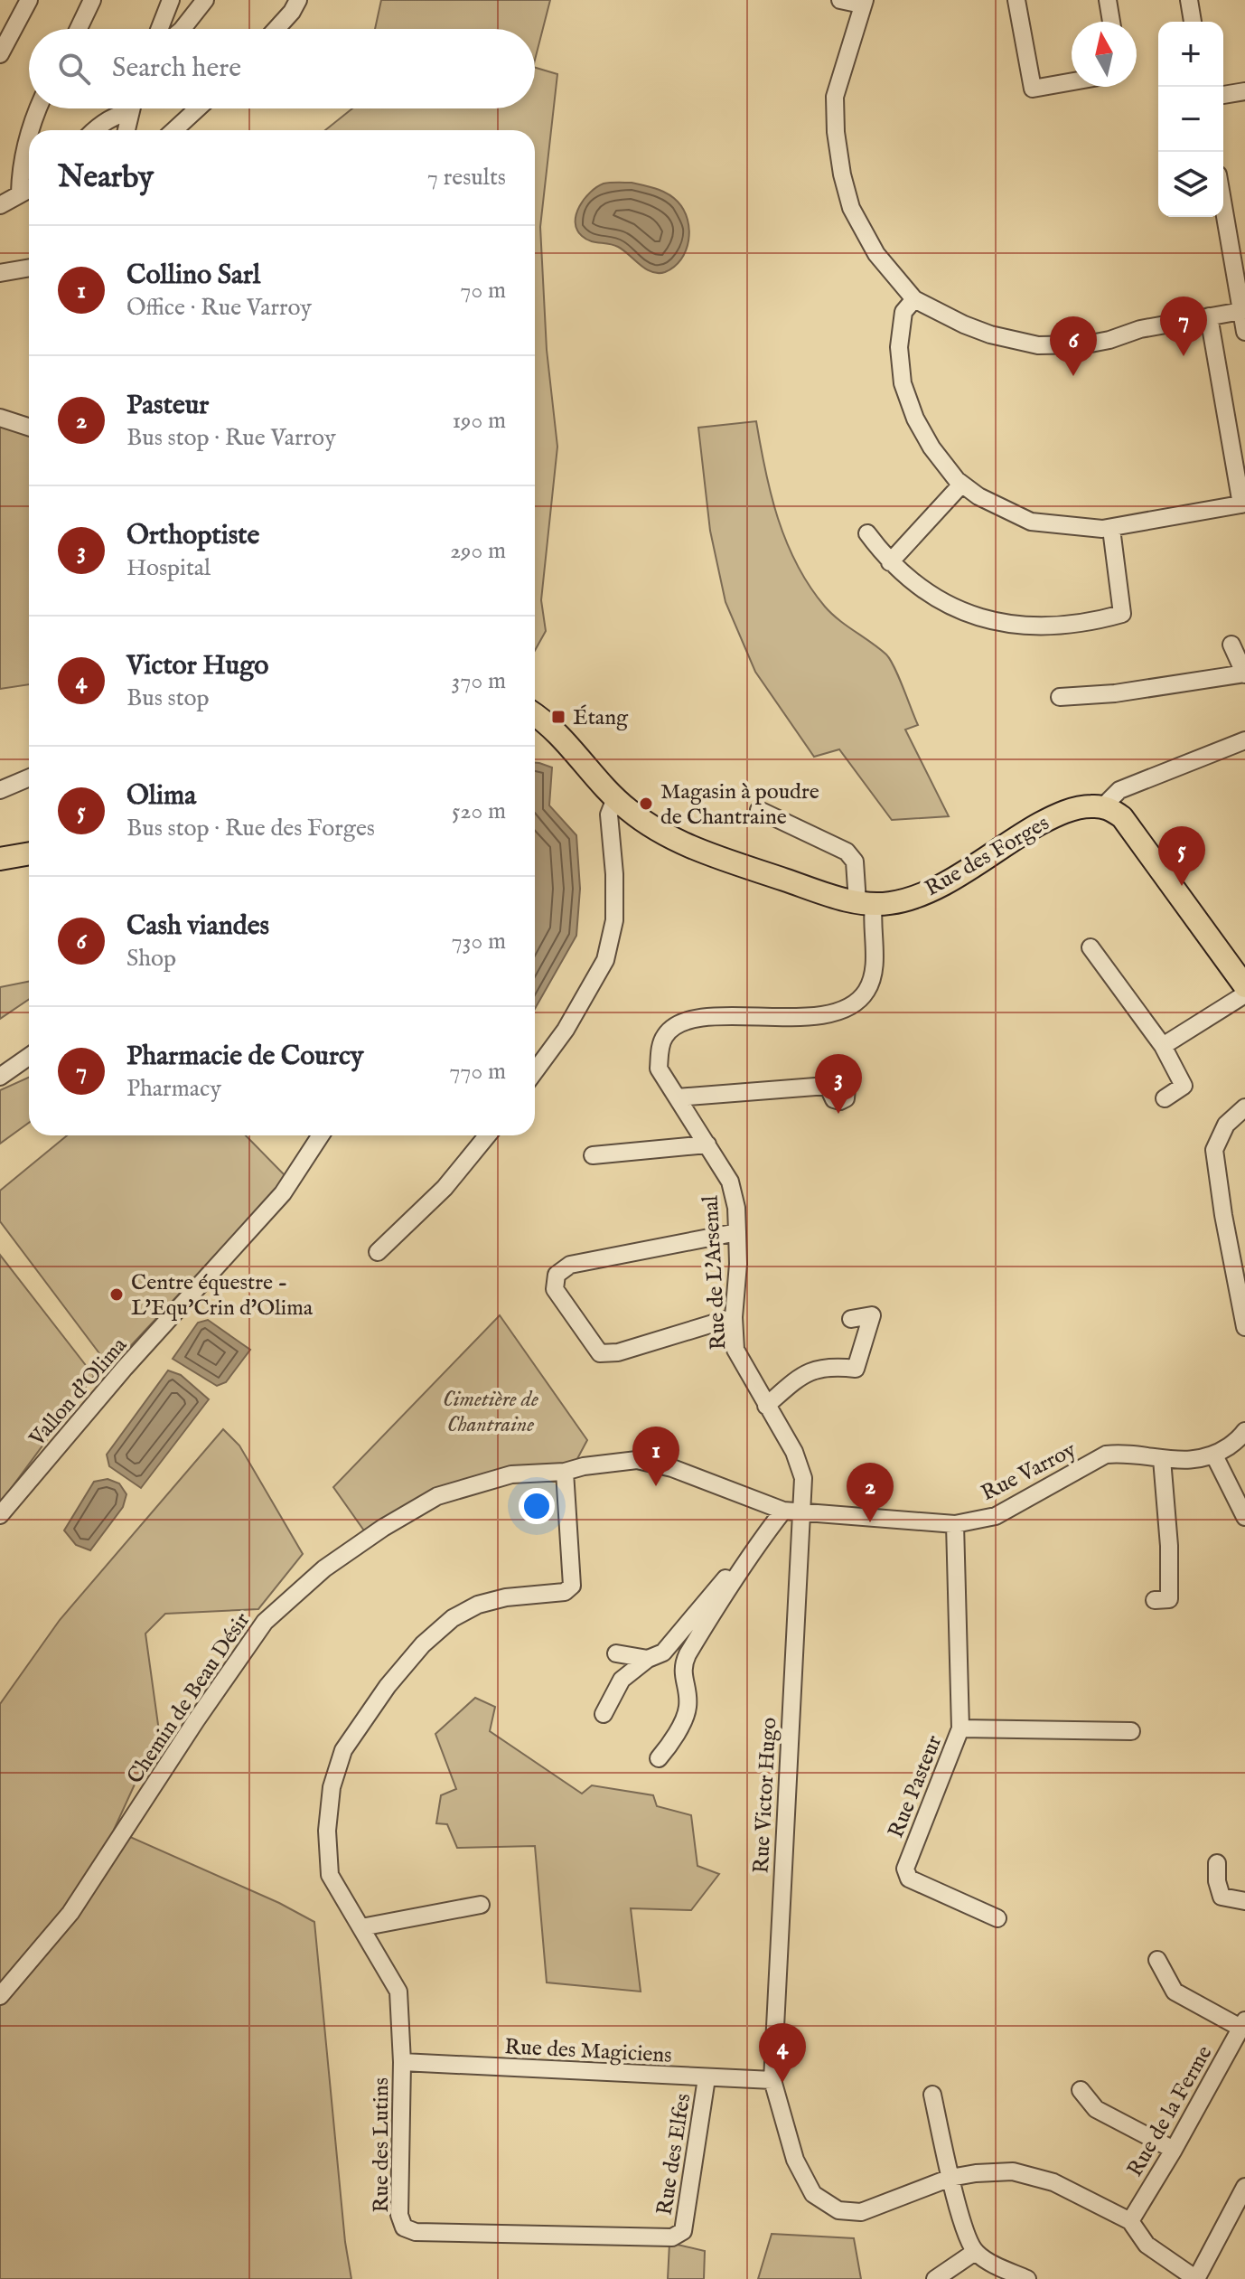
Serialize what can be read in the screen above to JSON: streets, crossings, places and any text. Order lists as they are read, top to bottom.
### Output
{
  "streets": {
    "main road": ["Rue des Forges"],
    "street": [
      "Rue de L'Arsenal",
      "Vallon d'Olima",
      "Rue Varroy",
      "Chemin de Beau Désir",
      "Rue Pasteur",
      "Rue Victor Hugo",
      "Rue des Magiciens",
      "Rue de la Ferme",
      "Rue des Lutins",
      "Rue des Elfes"
    ]
  },
  "crossings": [
    ["Rue des Forges", "Rue de L'Arsenal"],
    ["Rue de L'Arsenal", "Rue Varroy"],
    ["Rue de L'Arsenal", "Rue Victor Hugo"],
    ["Rue Varroy", "Chemin de Beau Désir"],
    ["Rue Varroy", "Rue Pasteur"],
    ["Rue Varroy", "Rue Victor Hugo"],
    ["Rue Varroy", "Rue des Lutins"],
    ["Rue Victor Hugo", "Rue des Magiciens"],
    ["Rue Victor Hugo", "Rue de la Ferme"],
    ["Rue des Magiciens", "Rue des Lutins"],
    ["Rue des Magiciens", "Rue des Elfes"],
    ["Rue des Lutins", "Rue des Elfes"]
  ],
  "parks": ["Cimetière de Chantraine"],
  "places": {
    "transit": ["Étang"],
    "other": ["Magasin à poudre de Chantraine", "Centre équestre - L'Equ'Crin d'Olima"]
  },
  "north": "top",
  "page": {
    "map_buttons": ["+", "−"],
    "search": "Search here",
    "heading": ["Nearby", "7 results"],
    "list": [
      {
        "mark": "1",
        "name": "Collino Sarl",
        "note": "Office · Rue Varroy",
        "value": "70 m"
      },
      {
        "mark": "2",
        "name": "Pasteur",
        "note": "Bus stop · Rue Varroy",
        "value": "190 m"
      },
      {
        "mark": "3",
        "name": "Orthoptiste",
        "note": "Hospital",
        "value": "290 m"
      },
      {
        "mark": "4",
        "name": "Victor Hugo",
        "note": "Bus stop",
        "value": "370 m"
      },
      {
        "mark": "5",
        "name": "Olima",
        "note": "Bus stop · Rue des Forges",
        "value": "520 m"
      },
      {
        "mark": "6",
        "name": "Cash viandes",
        "note": "Shop",
        "value": "730 m"
      },
      {
        "mark": "7",
        "name": "Pharmacie de Courcy",
        "note": "Pharmacy",
        "value": "770 m"
      }
    ],
    "pins": [
      "7",
      "6",
      "5",
      "3",
      "1",
      "2",
      "4"
    ]
  }
}
